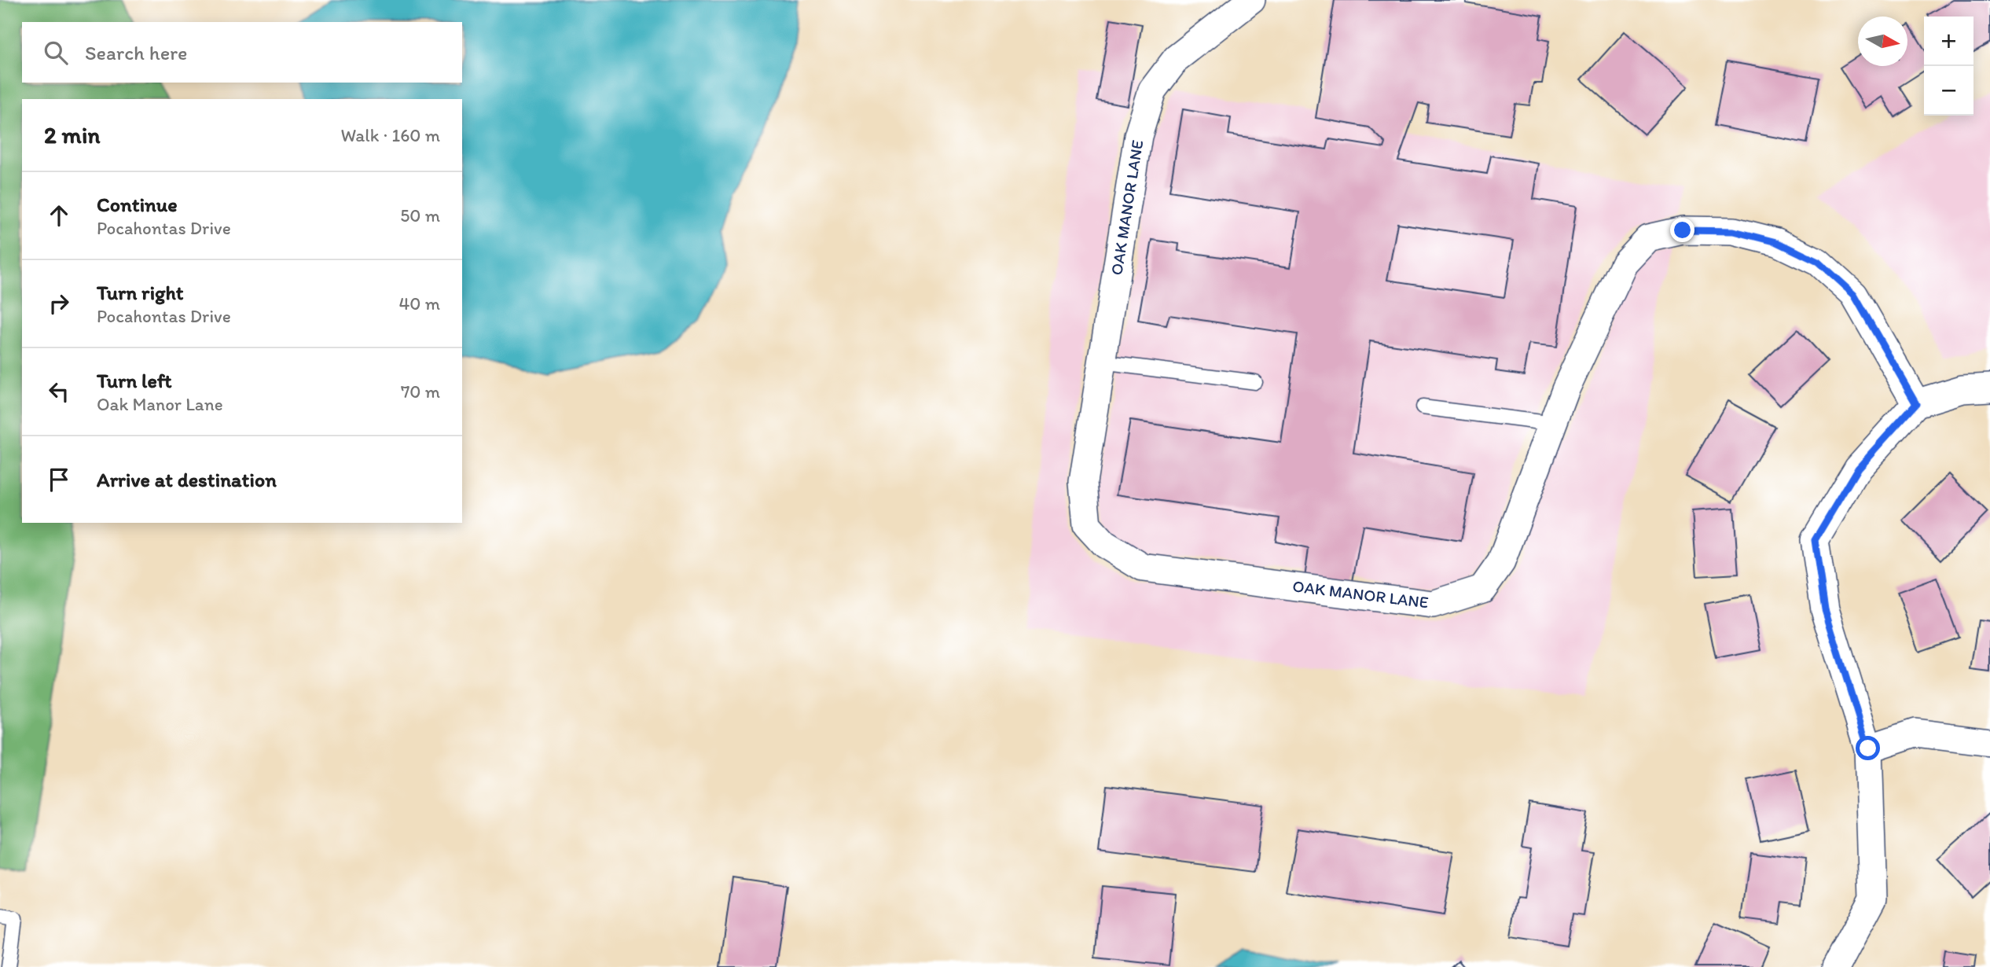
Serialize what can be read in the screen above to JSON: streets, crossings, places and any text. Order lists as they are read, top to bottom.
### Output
{
  "streets": {
    "street": ["OAK MANOR LANE"]
  },
  "north": "right",
  "page": {
    "map_buttons": ["+", "−"],
    "search": "Search here",
    "heading": ["2 min", "Walk · 160 m"],
    "list": [
      ["Continue", "Pocahontas Drive", "50 m"],
      ["Turn right", "Pocahontas Drive", "40 m"],
      ["Turn left", "Oak Manor Lane", "70 m"],
      "Arrive at destination"
    ]
  }
}
